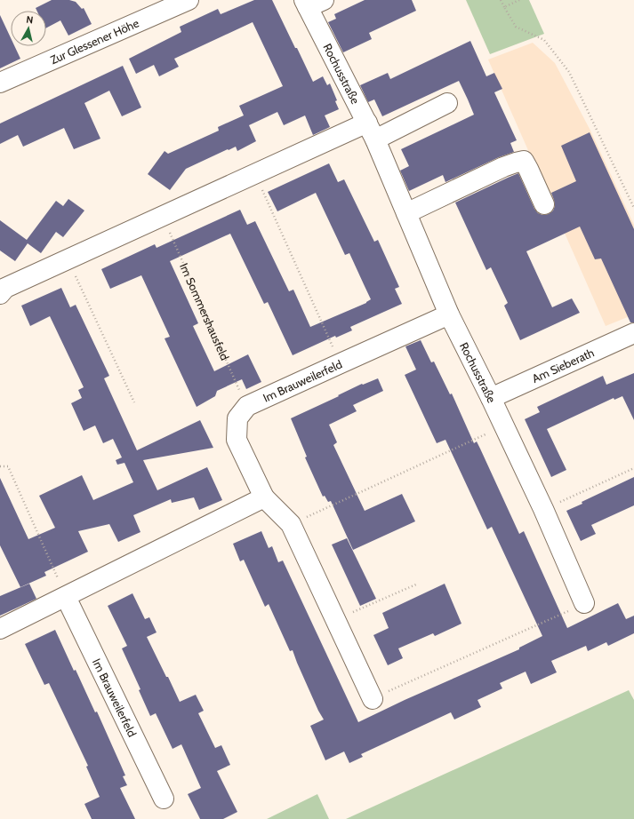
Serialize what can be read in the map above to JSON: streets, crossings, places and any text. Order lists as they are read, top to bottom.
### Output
{
  "streets": {
    "street": [
      "Zur Glessener Höhe",
      "Rochusstraße",
      "Am Sieberath",
      "Im Brauweilerfeld"
    ],
    "path": ["Im Sommershausfeld"]
  },
  "crossings": [
    ["Rochusstraße", "Am Sieberath"],
    ["Rochusstraße", "Im Brauweilerfeld"],
    ["Im Sommershausfeld", "Im Brauweilerfeld"]
  ],
  "north": "top"
}
